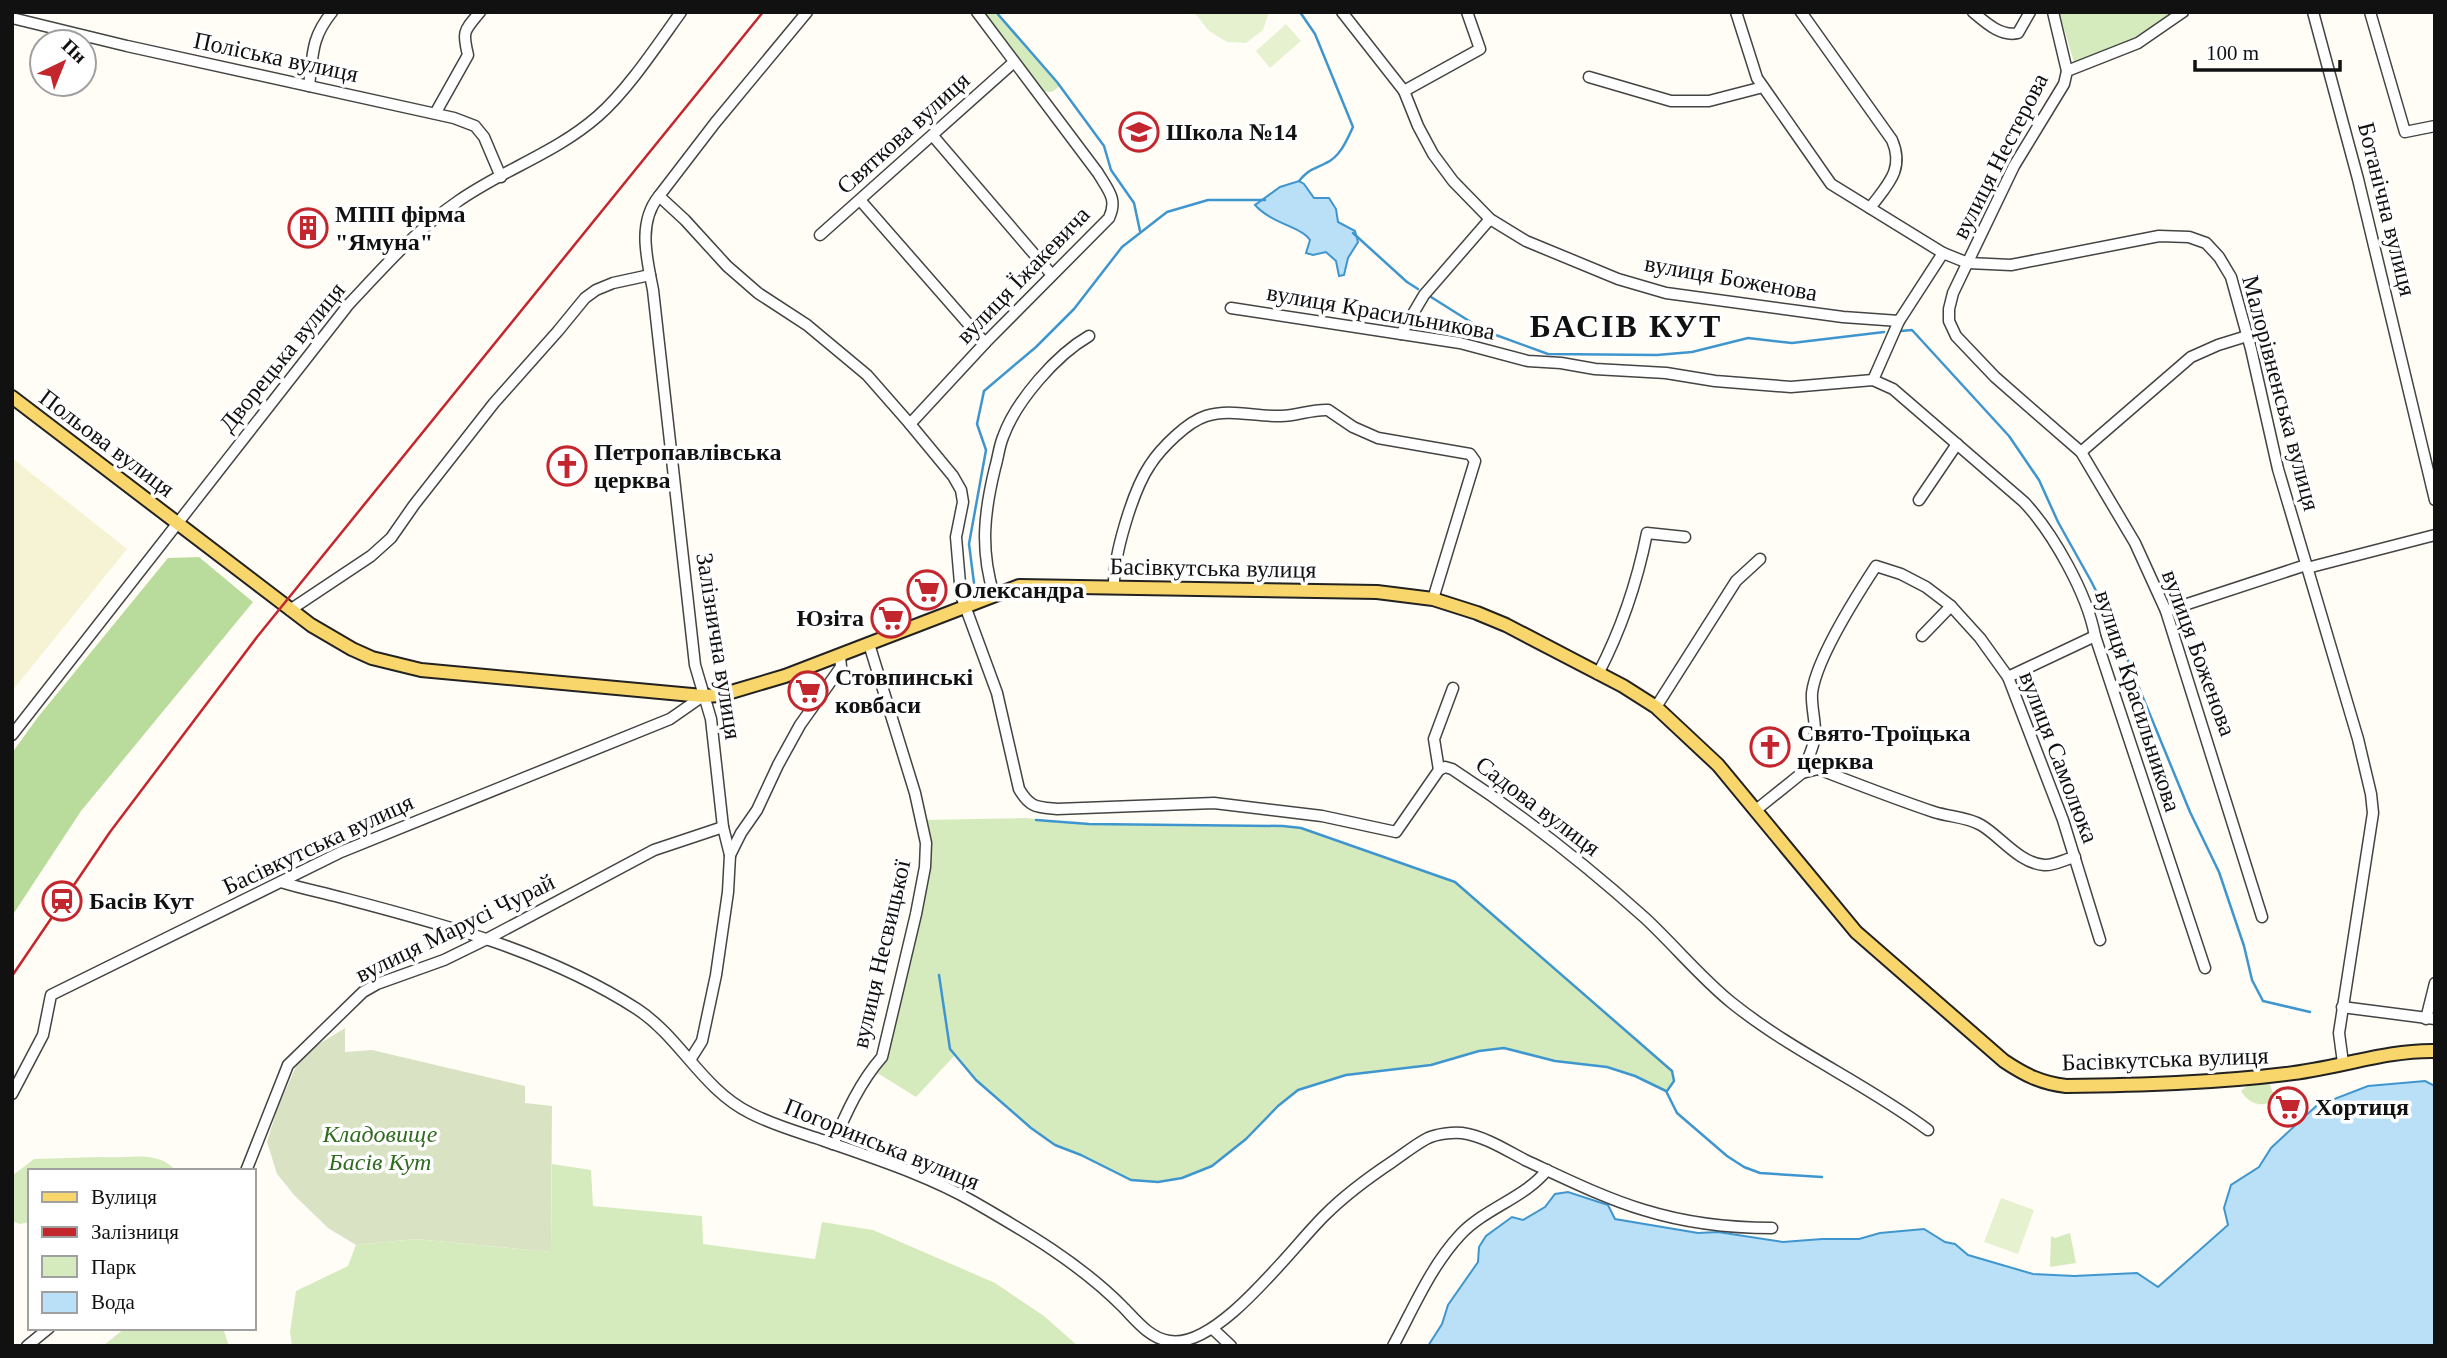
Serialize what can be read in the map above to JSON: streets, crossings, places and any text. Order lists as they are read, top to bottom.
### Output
{
  "streets": {
    "main road": ["Польова вулиця", "Басівкутська вулиця"],
    "street": [
      "Поліська вулиця",
      "Святкова вулиця",
      "вулиця Нестерова",
      "Ботанічна вулиця",
      "вулиця Їжакевича",
      "вулиця Боженова",
      "вулиця Красильникова",
      "Дворецька вулиця",
      "Малорівненська вулиця",
      "Залізнична вулиця",
      "вулиця Самолюка",
      "Садова вулиця",
      "вулиця Марусі Чурай",
      "вулиця Несвицької",
      "Погоринська вулиця"
    ]
  },
  "crossings": [
    ["Поліська вулиця", "Дворецька вулиця"],
    ["Святкова вулиця", "вулиця Їжакевича"],
    ["вулиця Нестерова", "вулиця Боженова"],
    ["вулиця Нестерова", "Малорівненська вулиця"],
    ["вулиця Боженова", "Малорівненська вулиця"],
    ["Дворецька вулиця", "Польова вулиця"],
    ["Дворецька вулиця", "Басівкутська вулиця"],
    ["Малорівненська вулиця", "Басівкутська вулиця"],
    ["Польова вулиця", "Басівкутська вулиця"],
    ["Басівкутська вулиця", "Залізнична вулиця"],
    ["Басівкутська вулиця", "Садова вулиця"],
    ["Басівкутська вулиця", "вулиця Несвицької"],
    ["Басівкутська вулиця", "Погоринська вулиця"],
    ["Залізнична вулиця", "вулиця Марусі Чурай"],
    ["Залізнична вулиця", "Погоринська вулиця"],
    ["вулиця Марусі Чурай", "Погоринська вулиця"],
    ["вулиця Несвицької", "Погоринська вулиця"]
  ],
  "districts": ["БАСІВ КУТ"],
  "parks": ["Кладовище Басів Кут"],
  "places": {
    "school or university": ["Школа №14"],
    "building": ["МПП фірма \"Ямуна\""],
    "church": ["Петропавлівська церква", "Свято-Троїцька церква"],
    "supermarket": [
      "Олександра",
      "Юзіта",
      "Стовпинські ковбаси",
      "Хортиця"
    ],
    "station": ["Басів Кут"]
  },
  "legend": [
    "Вулиця",
    "Залізниця",
    "Парк",
    "Вода"
  ],
  "scale_bar": "100 m",
  "north": "top right"
}
